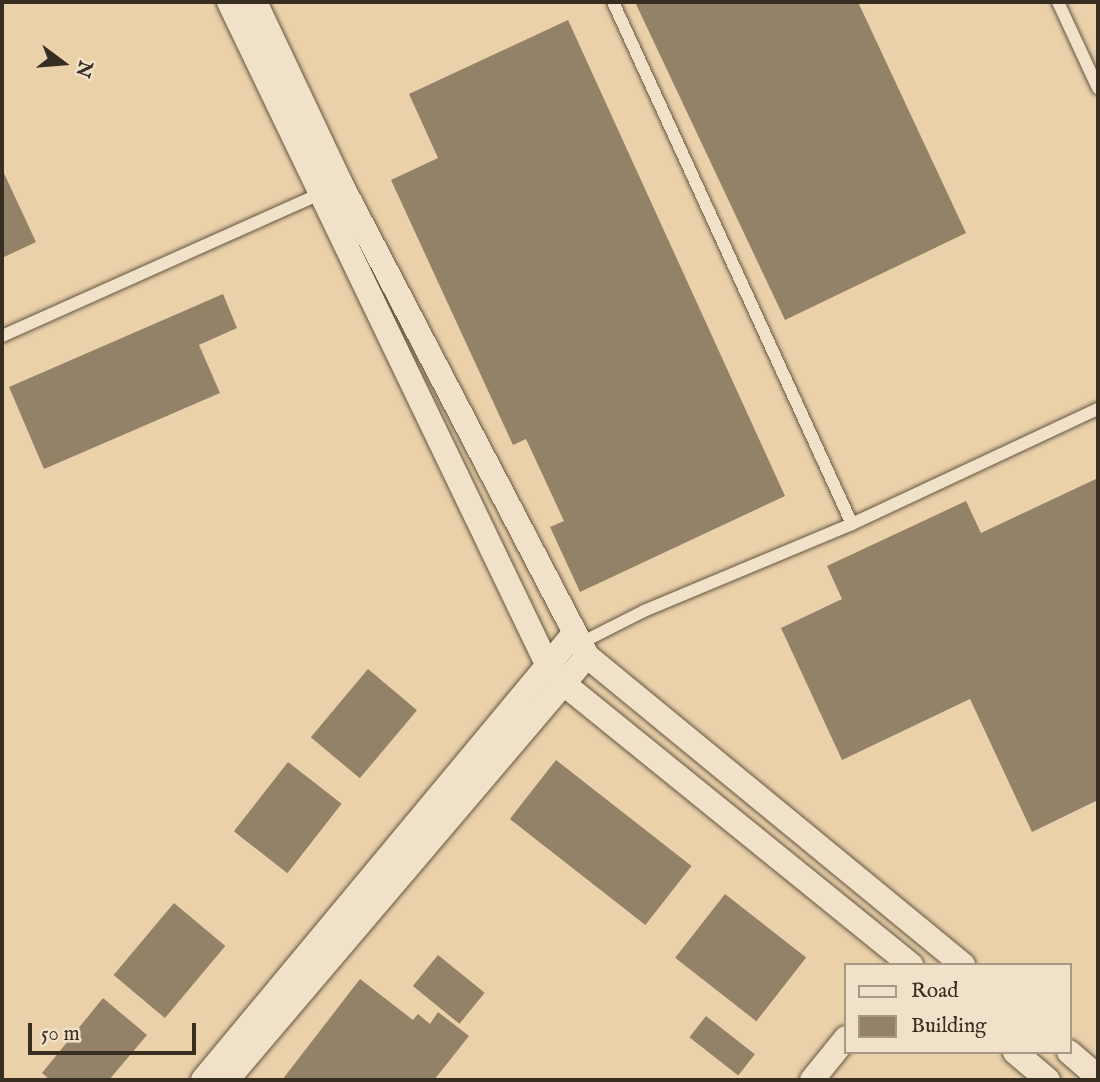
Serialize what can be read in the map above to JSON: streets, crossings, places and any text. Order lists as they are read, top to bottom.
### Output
{
  "legend": ["Road", "Building"],
  "scale_bar": "50 m",
  "north": "right"
}
